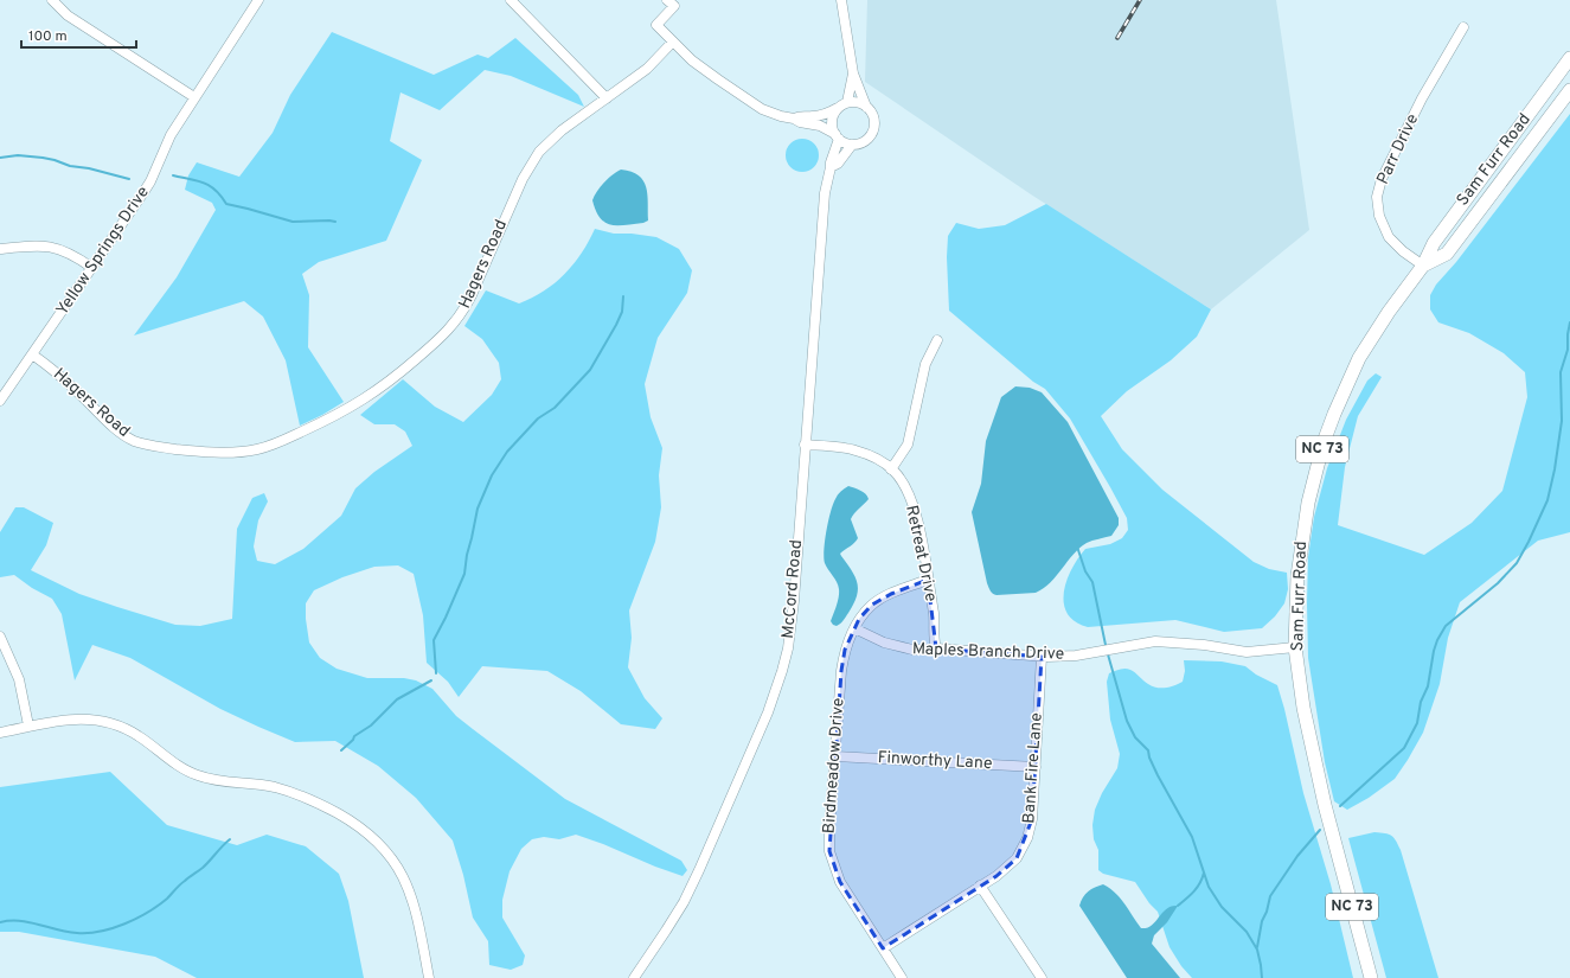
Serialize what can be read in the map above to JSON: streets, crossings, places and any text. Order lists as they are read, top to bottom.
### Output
{
  "streets": {
    "main road": ["Sam Furr Road", "NC 73"],
    "street": [
      "Parr Drive",
      "Yellow Springs Drive",
      "Hagers Road",
      "Retreat Drive",
      "McCord Road",
      "Maples Branch Drive",
      "Finworthy Lane",
      "Birdmeadow Drive",
      "Bank Fire Lane"
    ]
  },
  "crossings": [
    ["Parr Drive", "Sam Furr Road"],
    ["Sam Furr Road", "Maples Branch Drive"],
    ["Yellow Springs Drive", "Hagers Road"],
    ["Retreat Drive", "McCord Road"],
    ["Retreat Drive", "Maples Branch Drive"],
    ["Retreat Drive", "Birdmeadow Drive"],
    ["Maples Branch Drive", "Birdmeadow Drive"],
    ["Maples Branch Drive", "Bank Fire Lane"],
    ["Finworthy Lane", "Birdmeadow Drive"],
    ["Finworthy Lane", "Bank Fire Lane"],
    ["Birdmeadow Drive", "Bank Fire Lane"]
  ],
  "scale_bar": "100 m"
}
